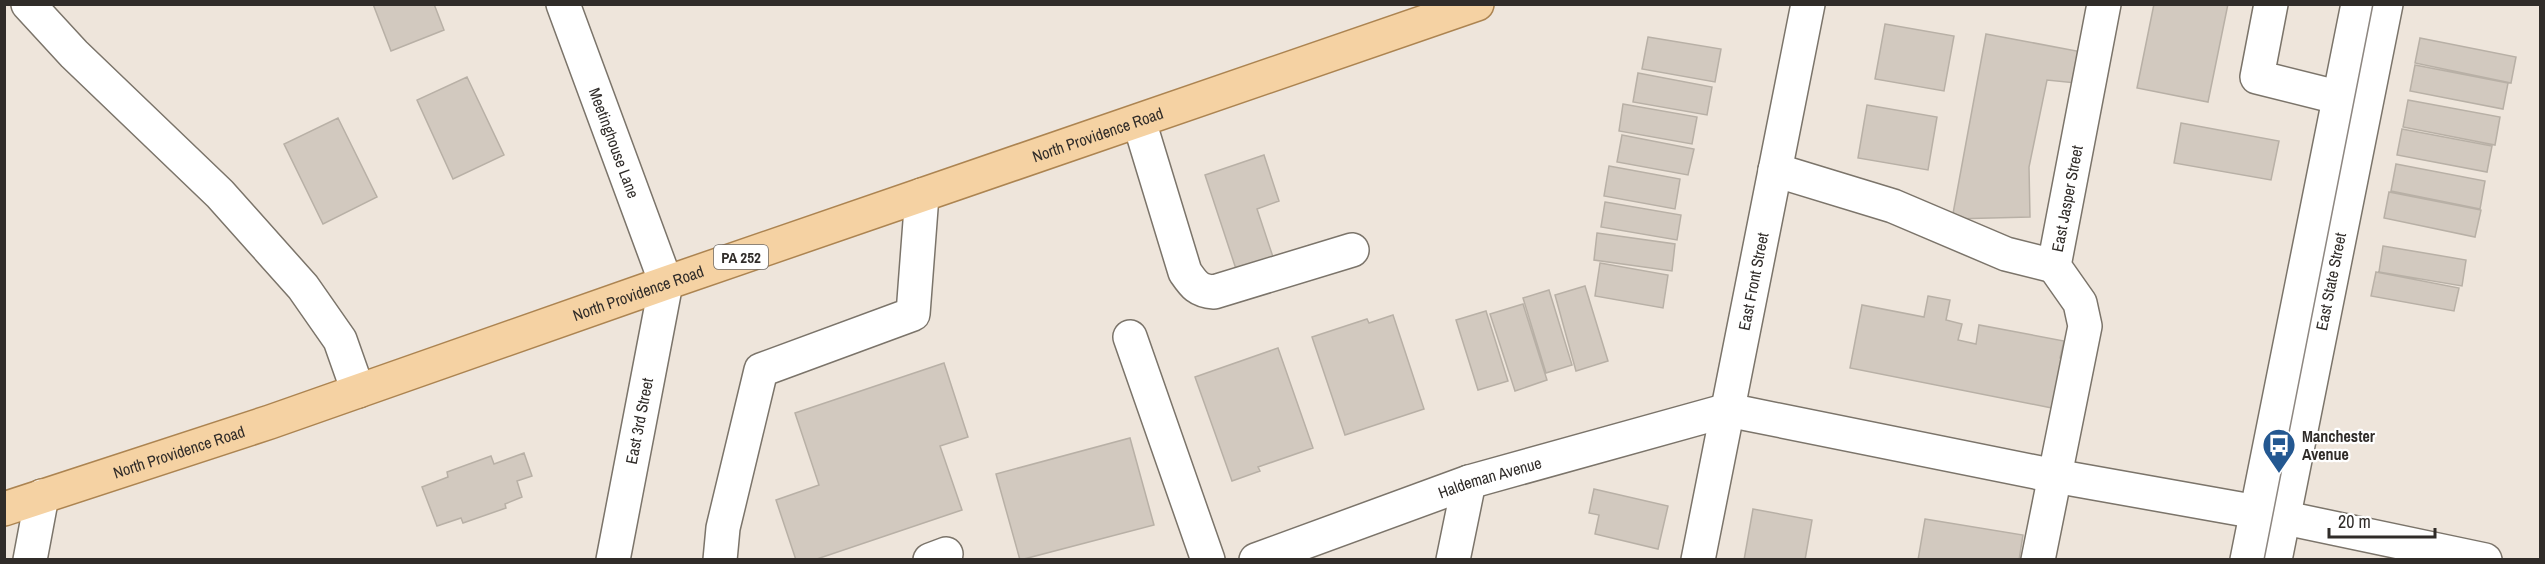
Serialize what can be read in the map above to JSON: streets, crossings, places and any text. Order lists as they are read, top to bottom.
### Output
{
  "streets": {
    "main road": ["North Providence Road", "PA 252"],
    "street": [
      "Meetinghouse Lane",
      "East Jasper Street",
      "East Front Street",
      "East State Street",
      "East 3rd Street",
      "Haldeman Avenue"
    ]
  },
  "crossings": [
    ["North Providence Road", "Meetinghouse Lane"],
    ["North Providence Road", "East 3rd Street"],
    ["Meetinghouse Lane", "East 3rd Street"],
    ["East Front Street", "Haldeman Avenue"]
  ],
  "places": {
    "bus stop": ["Manchester Avenue"]
  },
  "scale_bar": "20 m"
}
